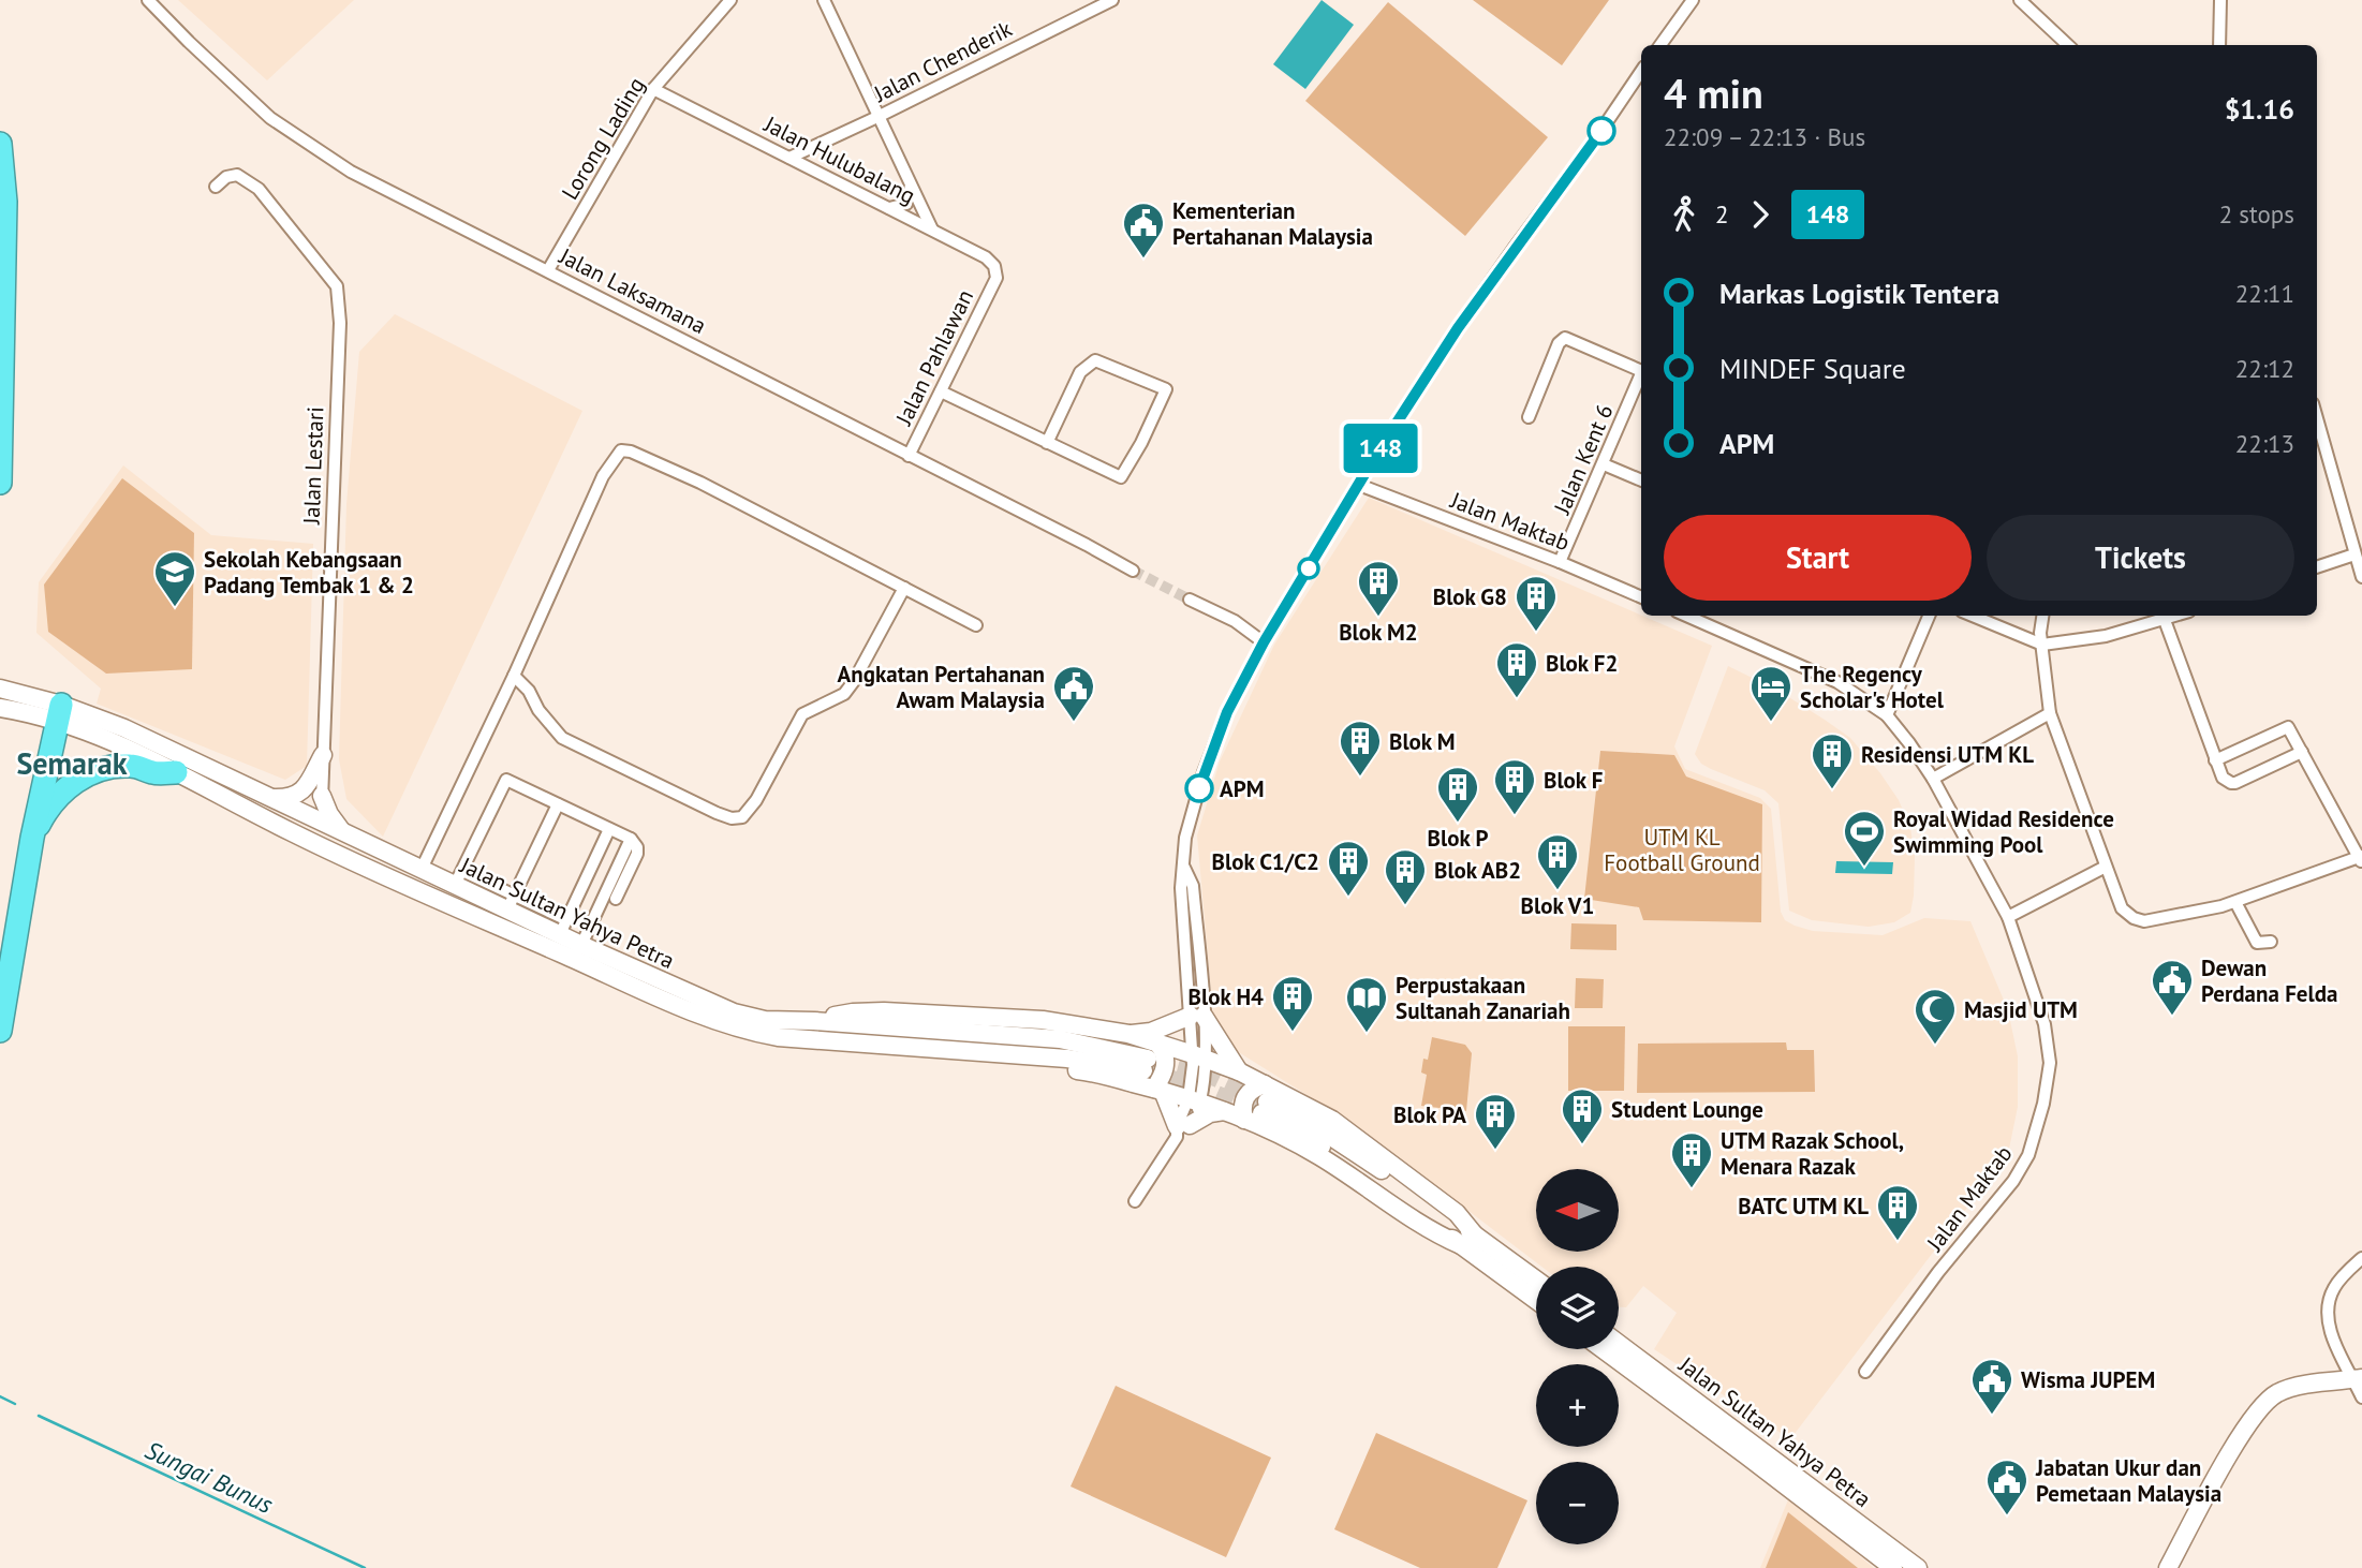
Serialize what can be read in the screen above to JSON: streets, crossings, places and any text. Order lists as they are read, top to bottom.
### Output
{
  "streets": {
    "main road": ["Jalan Sultan Yahya Petra"],
    "street": [
      "Jalan Chenderik",
      "Lorong Lading",
      "Jalan Hulubalang",
      "Jalan Laksamana",
      "Jalan Pahlawan",
      "Jalan Kent 6",
      "Jalan Lestari",
      "Jalan Maktab"
    ]
  },
  "crossings": [
    ["Jalan Chenderik", "Jalan Hulubalang"],
    ["Lorong Lading", "Jalan Hulubalang"],
    ["Lorong Lading", "Jalan Laksamana"],
    ["Jalan Hulubalang", "Jalan Pahlawan"],
    ["Jalan Laksamana", "Jalan Pahlawan"],
    ["Jalan Kent 6", "Jalan Maktab"],
    ["Jalan Lestari", "Jalan Sultan Yahya Petra"]
  ],
  "districts": ["Semarak"],
  "water": ["Sungai Bunus"],
  "parks": ["UTM KL Football Ground"],
  "places": {
    "public building": [
      "Kementerian Pertahanan Malaysia",
      "Angkatan Pertahanan Awam Malaysia",
      "Dewan Perdana Felda",
      "Wisma JUPEM",
      "Jabatan Ukur dan Pemetaan Malaysia"
    ],
    "school or university": ["Sekolah Kebangsaan Padang Tembak 1 & 2"],
    "building": [
      "Blok M2",
      "Blok G8",
      "Blok F2",
      "Blok M",
      "Residensi UTM KL",
      "Blok F",
      "Blok P",
      "Blok V1",
      "Blok C1/C2",
      "Blok AB2",
      "Blok H4",
      "Student Lounge",
      "Blok PA",
      "UTM Razak School, Menara Razak",
      "BATC UTM KL"
    ],
    "hotel": ["The Regency Scholar's Hotel"],
    "other": ["APM"],
    "sports": ["Royal Widad Residence Swimming Pool"],
    "library": ["Perpustakaan Sultanah Zanariah"],
    "mosque": ["Masjid UTM"]
  },
  "lines": ["bus line 148"],
  "north": "left",
  "page": {
    "on_map": "148",
    "heading": ["4 min", "22:09 – 22:13 · Bus", "$1.16"],
    "legs": ["2", "148", "2 stops"],
    "list": [
      {
        "name": "Markas Logistik Tentera",
        "value": "22:11"
      },
      {
        "name": "MINDEF Square",
        "value": "22:12"
      },
      {
        "name": "APM",
        "value": "22:13"
      }
    ],
    "buttons": ["Start", "Tickets"],
    "map_buttons": ["+", "−"]
  }
}
